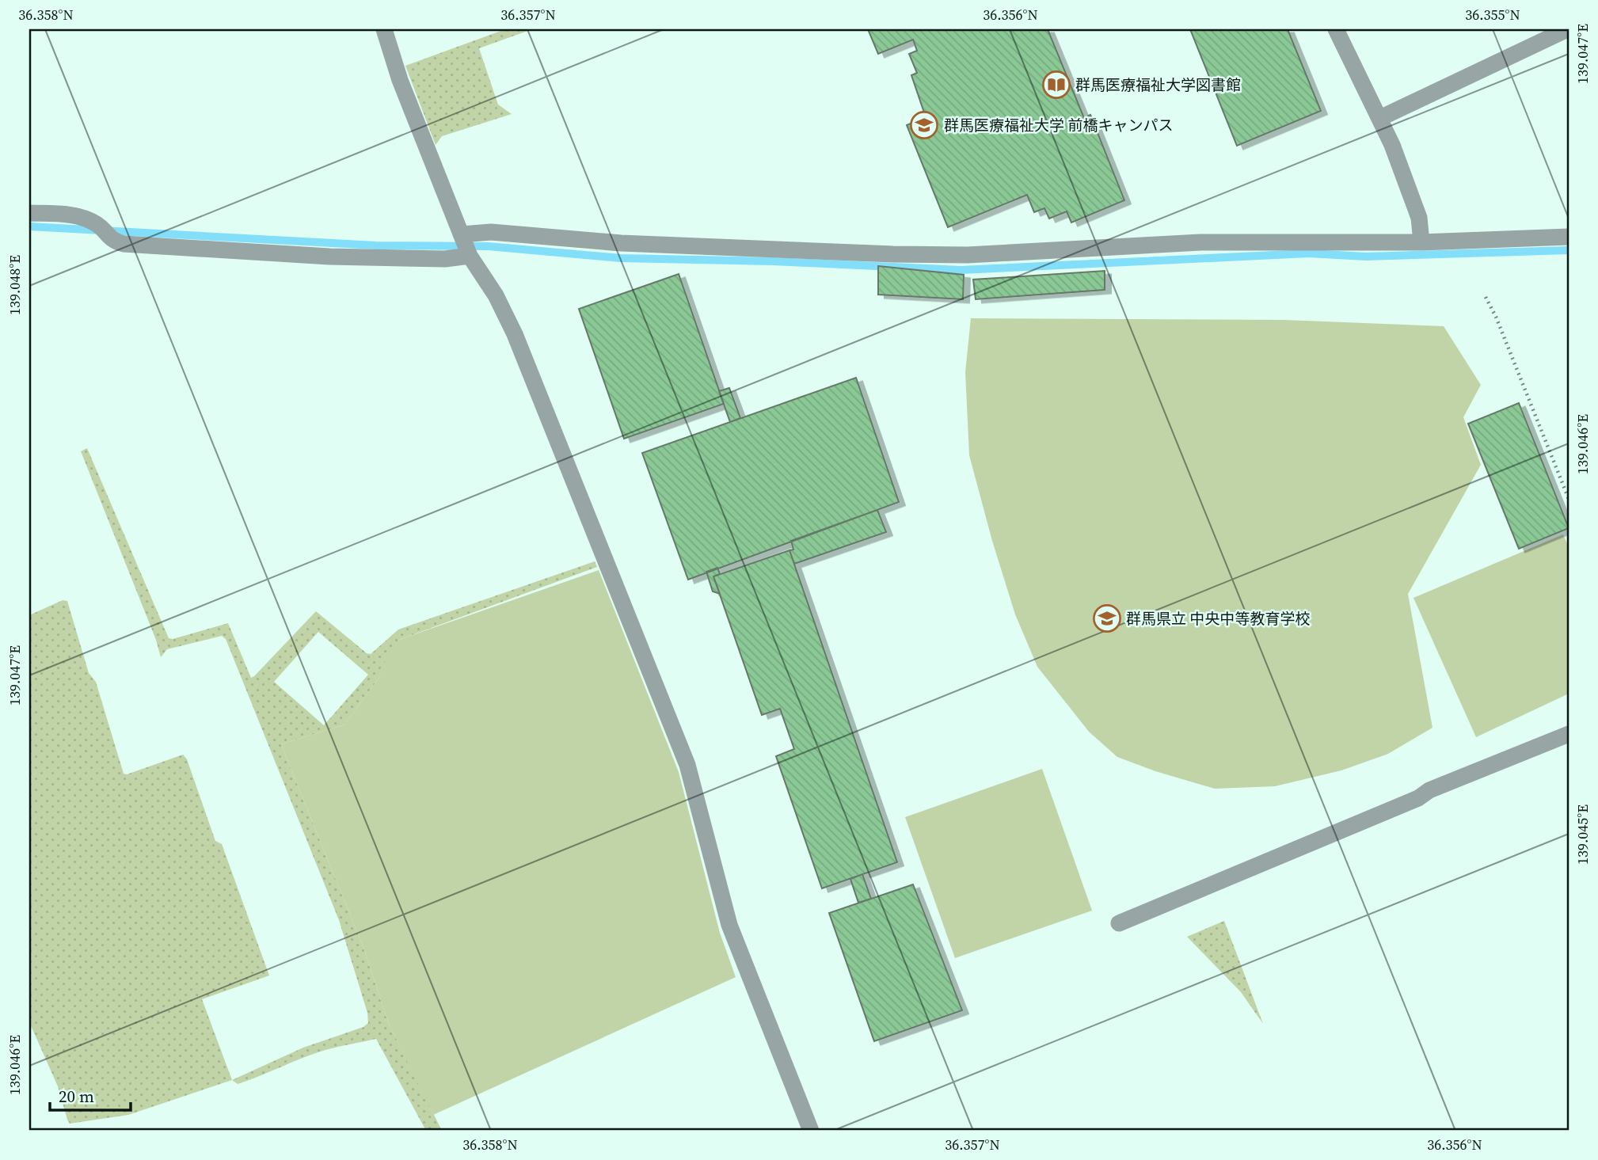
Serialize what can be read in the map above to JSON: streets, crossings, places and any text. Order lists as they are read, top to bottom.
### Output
{
  "places": {
    "library": ["群馬医療福祉大学図書館"],
    "school or university": ["群馬医療福祉大学 前橋キャンパス", "群馬県立 中央中等教育学校"]
  },
  "scale_bar": "20 m",
  "coordinates": [
    "36.358°N",
    "36.357°N",
    "36.356°N",
    "36.355°N",
    "139.047°E",
    "139.048°E",
    "139.046°E",
    "139.045°E"
  ]
}
